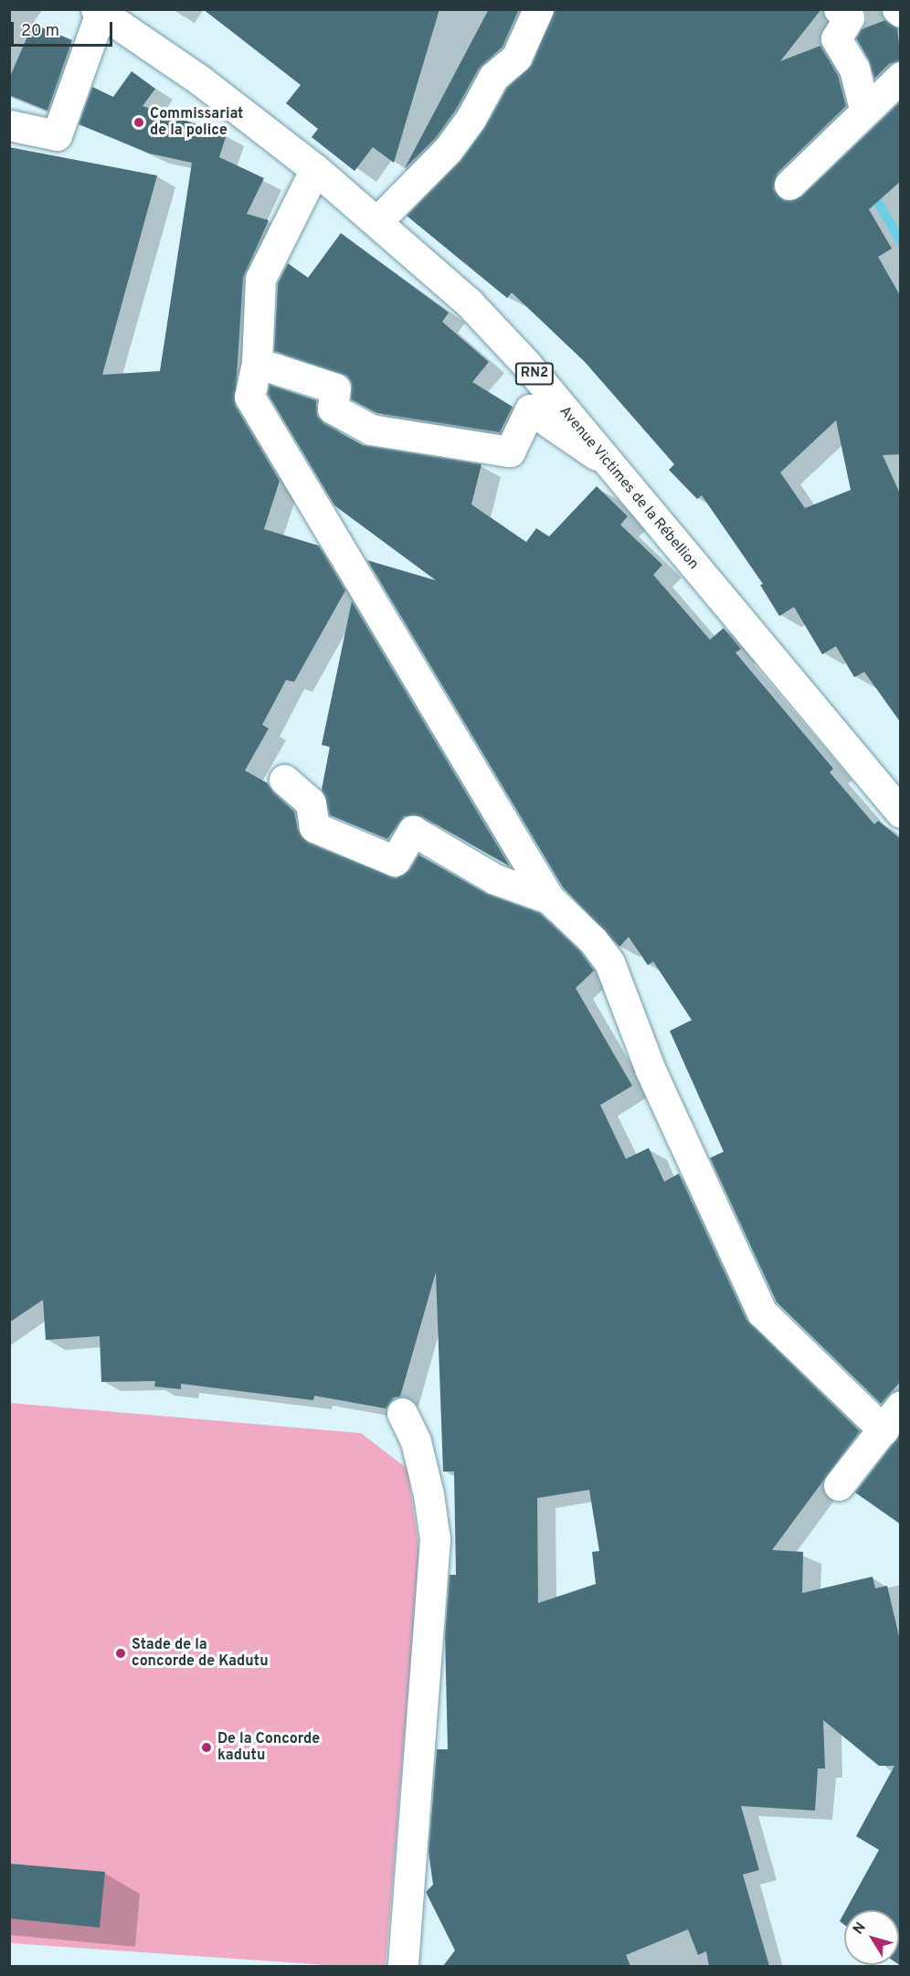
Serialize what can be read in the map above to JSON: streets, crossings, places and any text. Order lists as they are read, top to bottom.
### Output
{
  "streets": {
    "main road": ["RN2", "Avenue Victimes de la Rébellion"]
  },
  "places": ["Commissariat de la police", "Stade de la concorde de Kadutu", "De la Concorde kadutu"],
  "scale_bar": "20 m",
  "north": "top left"
}
